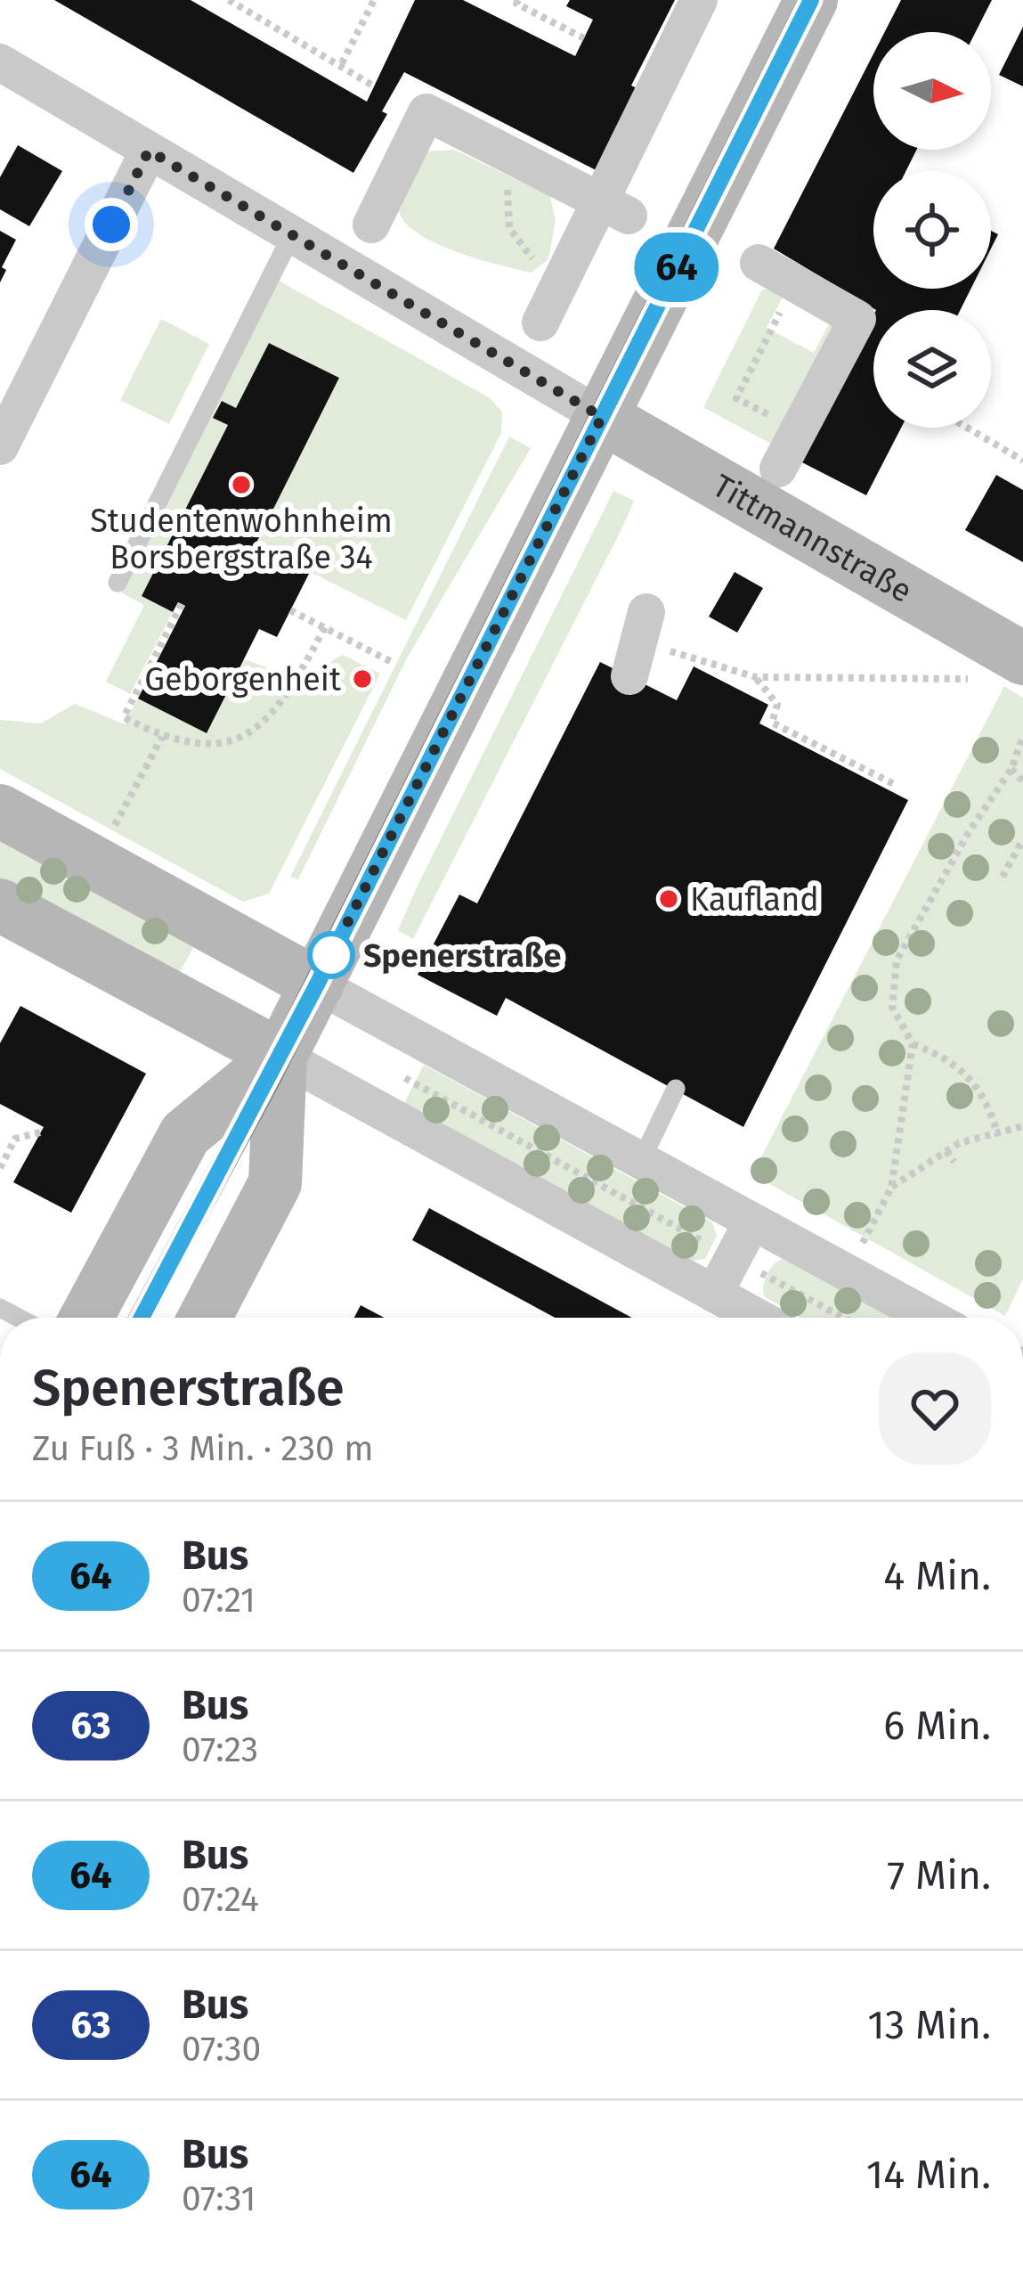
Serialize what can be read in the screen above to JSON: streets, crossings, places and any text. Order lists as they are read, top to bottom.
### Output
{
  "streets": {
    "main road": ["Tittmannstraße"]
  },
  "places": [
    "Studentenwohnheim Borsbergstraße 34",
    "Geborgenheit",
    "Kaufland",
    "Spenerstraße"
  ],
  "lines": ["bus line 64"],
  "north": "right",
  "page": {
    "on_map": "64",
    "heading": ["Spenerstraße", "Zu Fuß · 3 Min. · 230 m"],
    "list": [
      {
        "mark": "64",
        "name": "Bus",
        "note": "07:21",
        "value": "4 Min."
      },
      {
        "mark": "63",
        "name": "Bus",
        "note": "07:23",
        "value": "6 Min."
      },
      {
        "mark": "64",
        "name": "Bus",
        "note": "07:24",
        "value": "7 Min."
      },
      {
        "mark": "63",
        "name": "Bus",
        "note": "07:30",
        "value": "13 Min."
      },
      {
        "mark": "64",
        "name": "Bus",
        "note": "07:31",
        "value": "14 Min."
      }
    ]
  }
}
